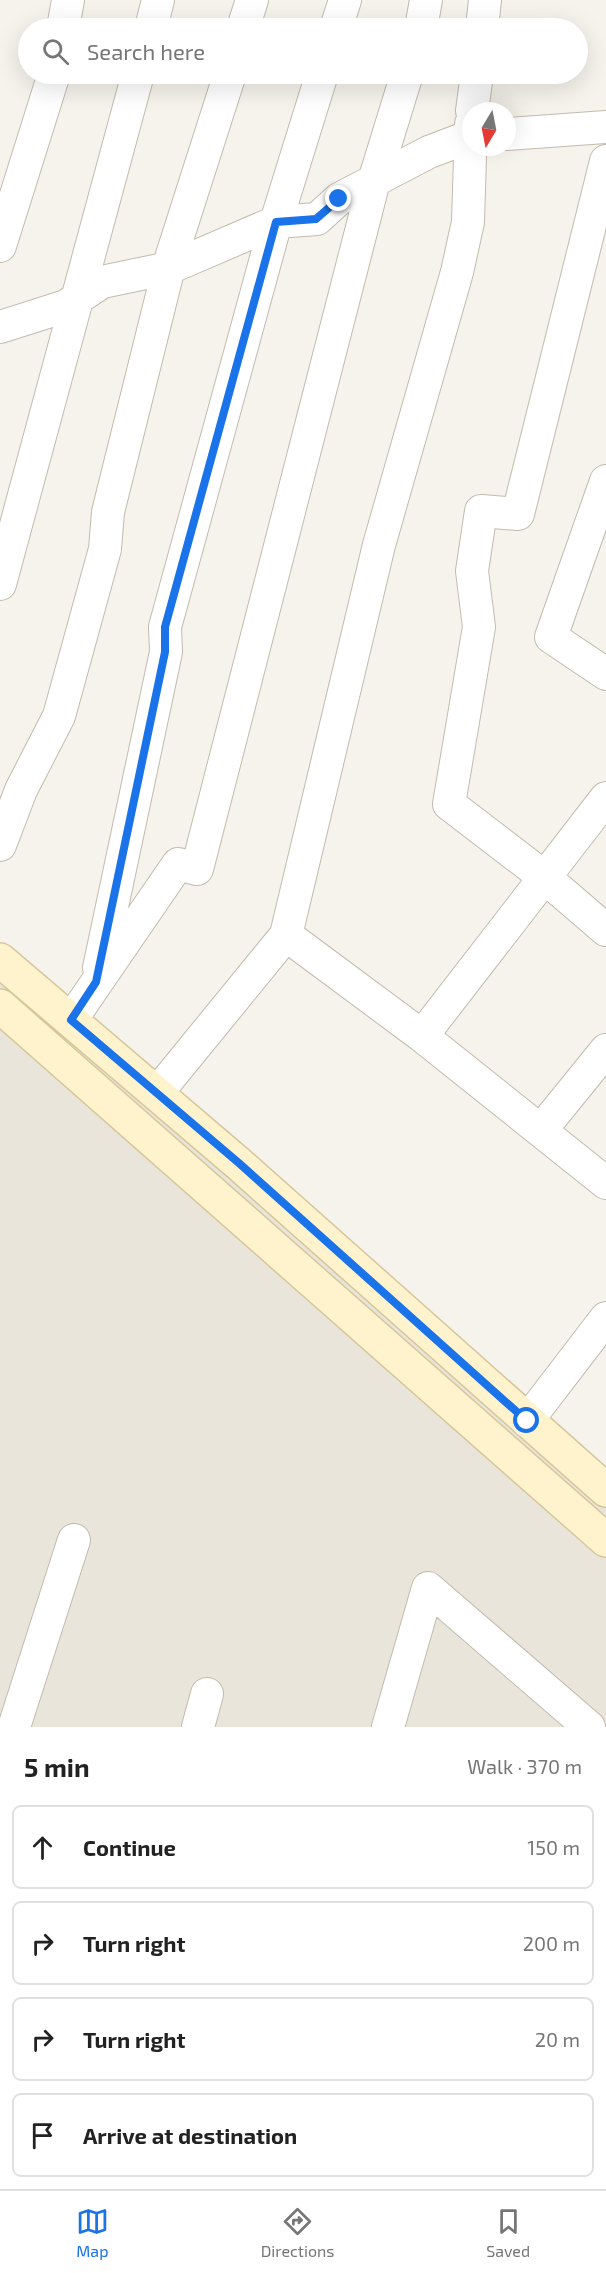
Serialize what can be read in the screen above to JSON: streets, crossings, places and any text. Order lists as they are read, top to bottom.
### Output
{
  "north": "bottom",
  "page": {
    "search": "Search here",
    "heading": ["5 min", "Walk · 370 m"],
    "list": [
      ["Continue", "150 m"],
      ["Turn right", "200 m"],
      ["Turn right", "20 m"],
      "Arrive at destination"
    ],
    "nav": ["Map", "Directions", "Saved"]
  }
}
